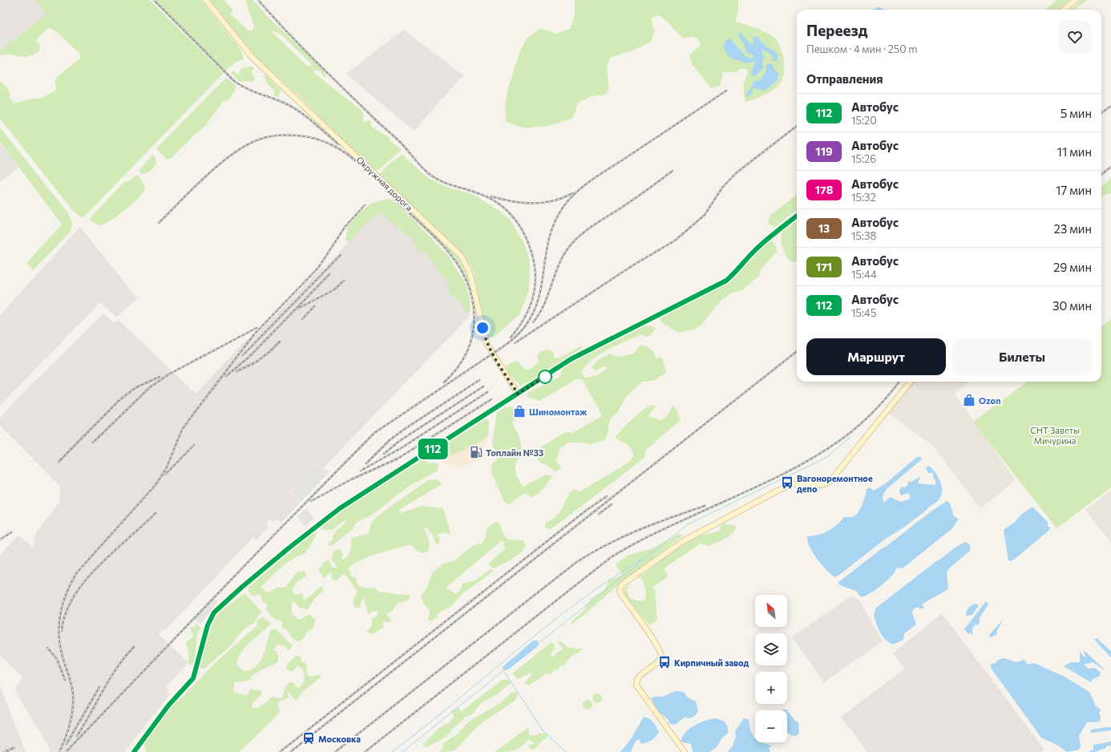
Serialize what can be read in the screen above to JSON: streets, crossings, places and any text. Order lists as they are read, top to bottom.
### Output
{
  "streets": {
    "main road": ["Окружная дорога"]
  },
  "parks": ["СНТ Заветы Мичурина"],
  "places": {
    "shop": ["Ozon", "Шиномонтаж"],
    "fuel station": ["Топлайн №33"],
    "bus stop": ["Вагоноремонтное депо", "Кирпичный завод"],
    "station": ["Московка"]
  },
  "lines": ["bus line 112"],
  "north": "top left",
  "page": {
    "on_map": "112",
    "heading": [
      ["Переезд", "Пешком · 4 мин · 250 m"],
      "Отправления"
    ],
    "list": [
      {
        "mark": "112",
        "name": "Автобус",
        "note": "15:20",
        "value": "5 мин"
      },
      {
        "mark": "119",
        "name": "Автобус",
        "note": "15:26",
        "value": "11 мин"
      },
      {
        "mark": "178",
        "name": "Автобус",
        "note": "15:32",
        "value": "17 мин"
      },
      {
        "mark": "13",
        "name": "Автобус",
        "note": "15:38",
        "value": "23 мин"
      },
      {
        "mark": "171",
        "name": "Автобус",
        "note": "15:44",
        "value": "29 мин"
      },
      {
        "mark": "112",
        "name": "Автобус",
        "note": "15:45",
        "value": "30 мин"
      }
    ],
    "buttons": ["Маршрут", "Билеты"],
    "map_buttons": ["+", "−"]
  }
}
